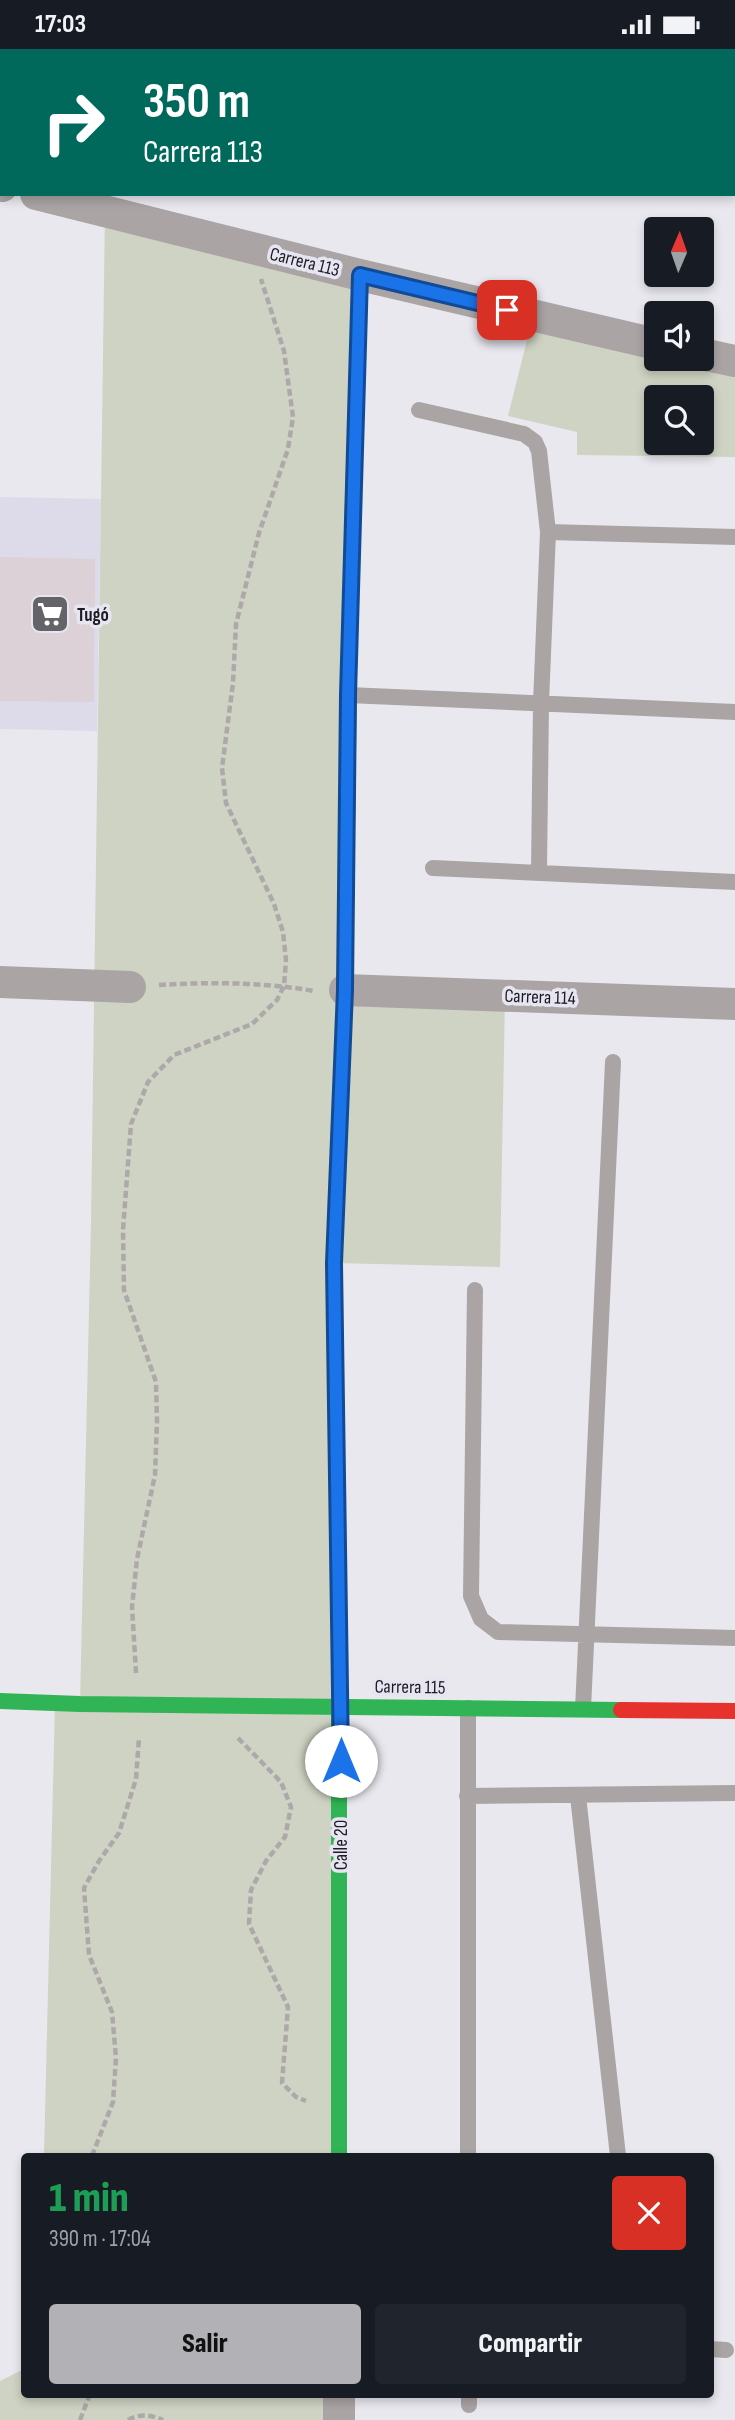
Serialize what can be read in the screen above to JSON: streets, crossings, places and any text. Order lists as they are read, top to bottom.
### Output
{
  "streets": {
    "street": [
      "Carrera 113",
      "Carrera 114",
      "Carrera 115",
      "Calle 20"
    ]
  },
  "crossings": [
    ["Carrera 113", "Calle 20"],
    ["Carrera 114", "Calle 20"],
    ["Carrera 115", "Calle 20"]
  ],
  "places": {
    "supermarket": ["Tugó"]
  },
  "north": "top",
  "page": {
    "status": "17:03",
    "turn": ["350 m", "Carrera 113"],
    "heading": ["1 min", "390 m · 17:04"],
    "buttons": ["Salir", "Compartir"]
  }
}
